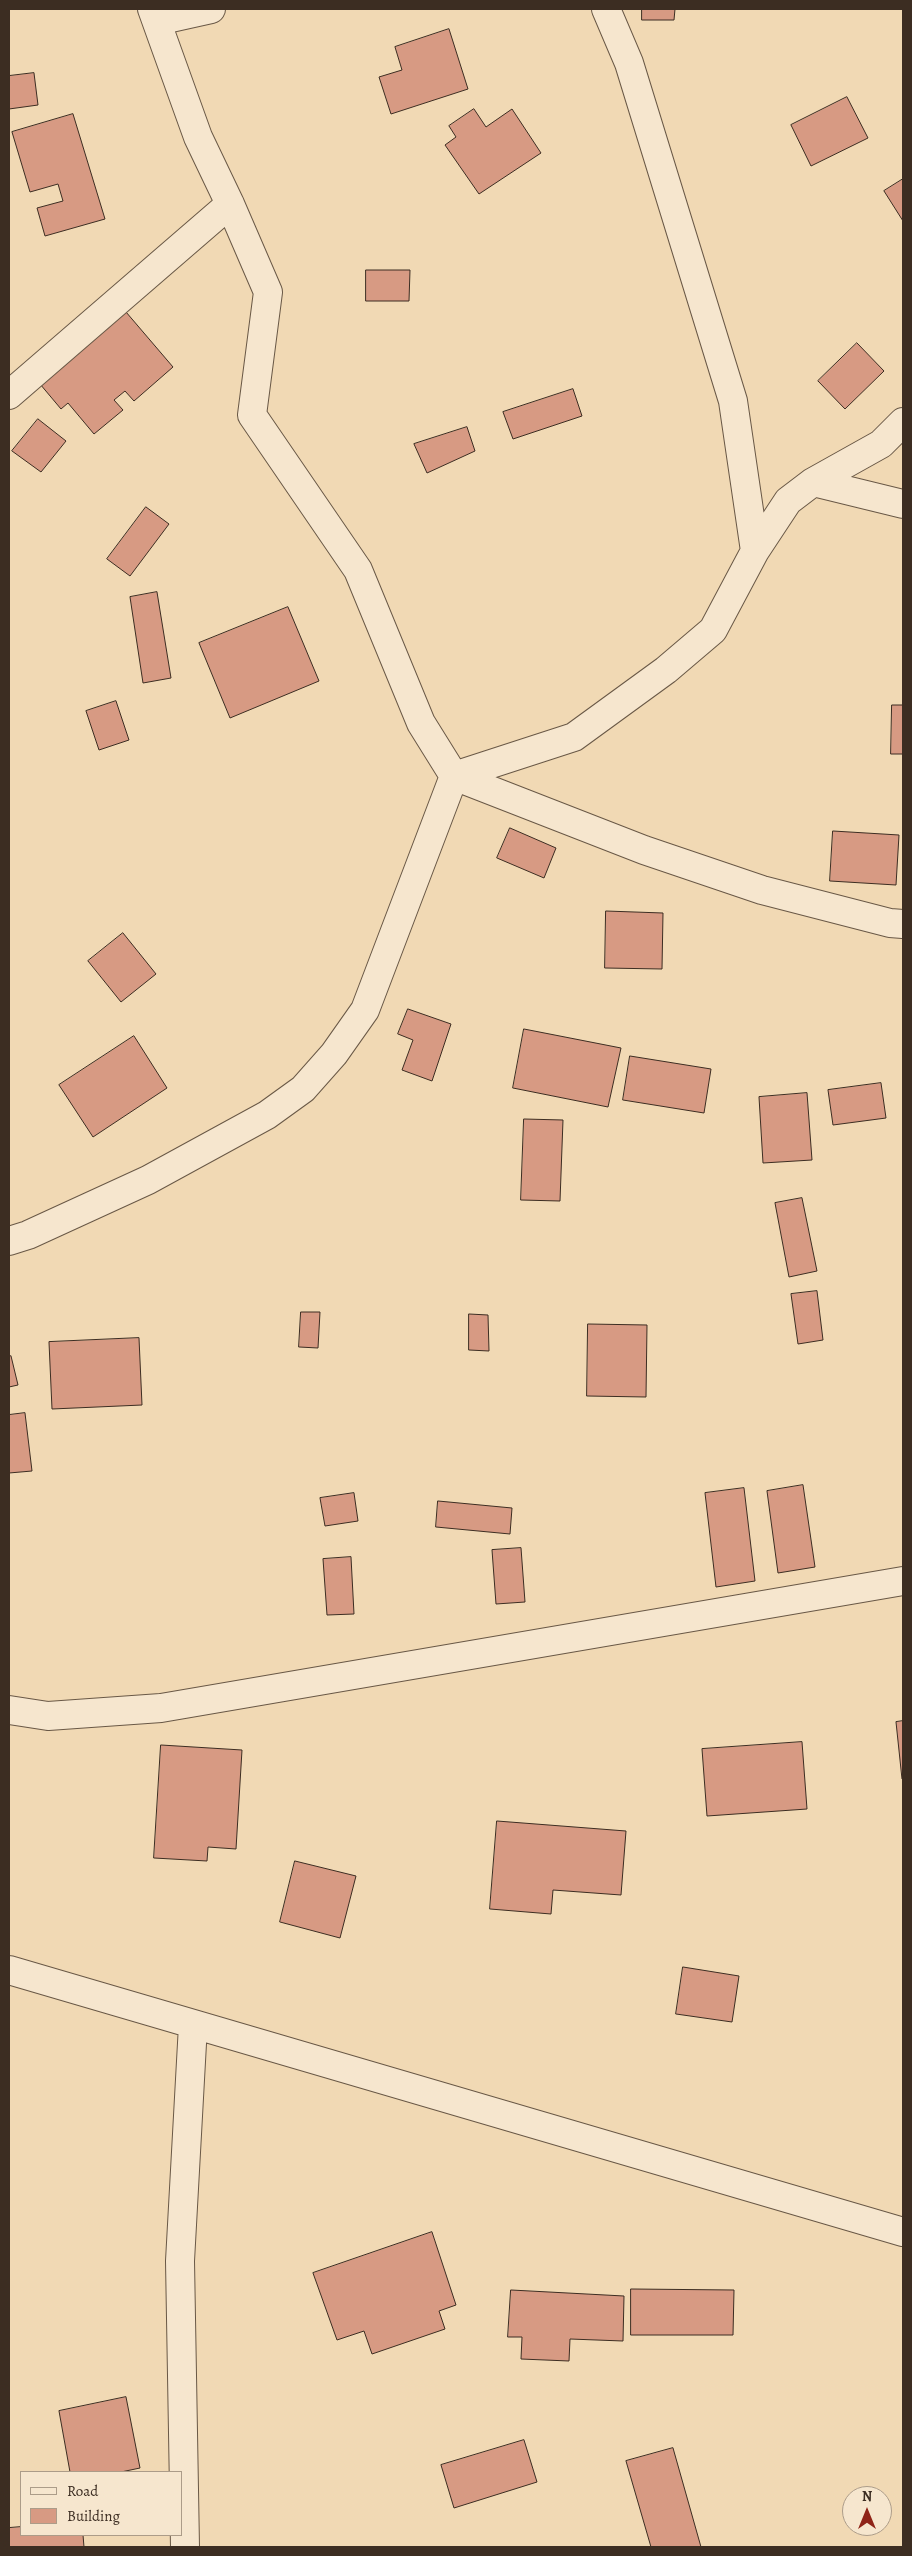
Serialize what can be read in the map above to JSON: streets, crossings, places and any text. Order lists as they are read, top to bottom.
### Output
{
  "legend": ["Road", "Building"],
  "north": "top"
}
